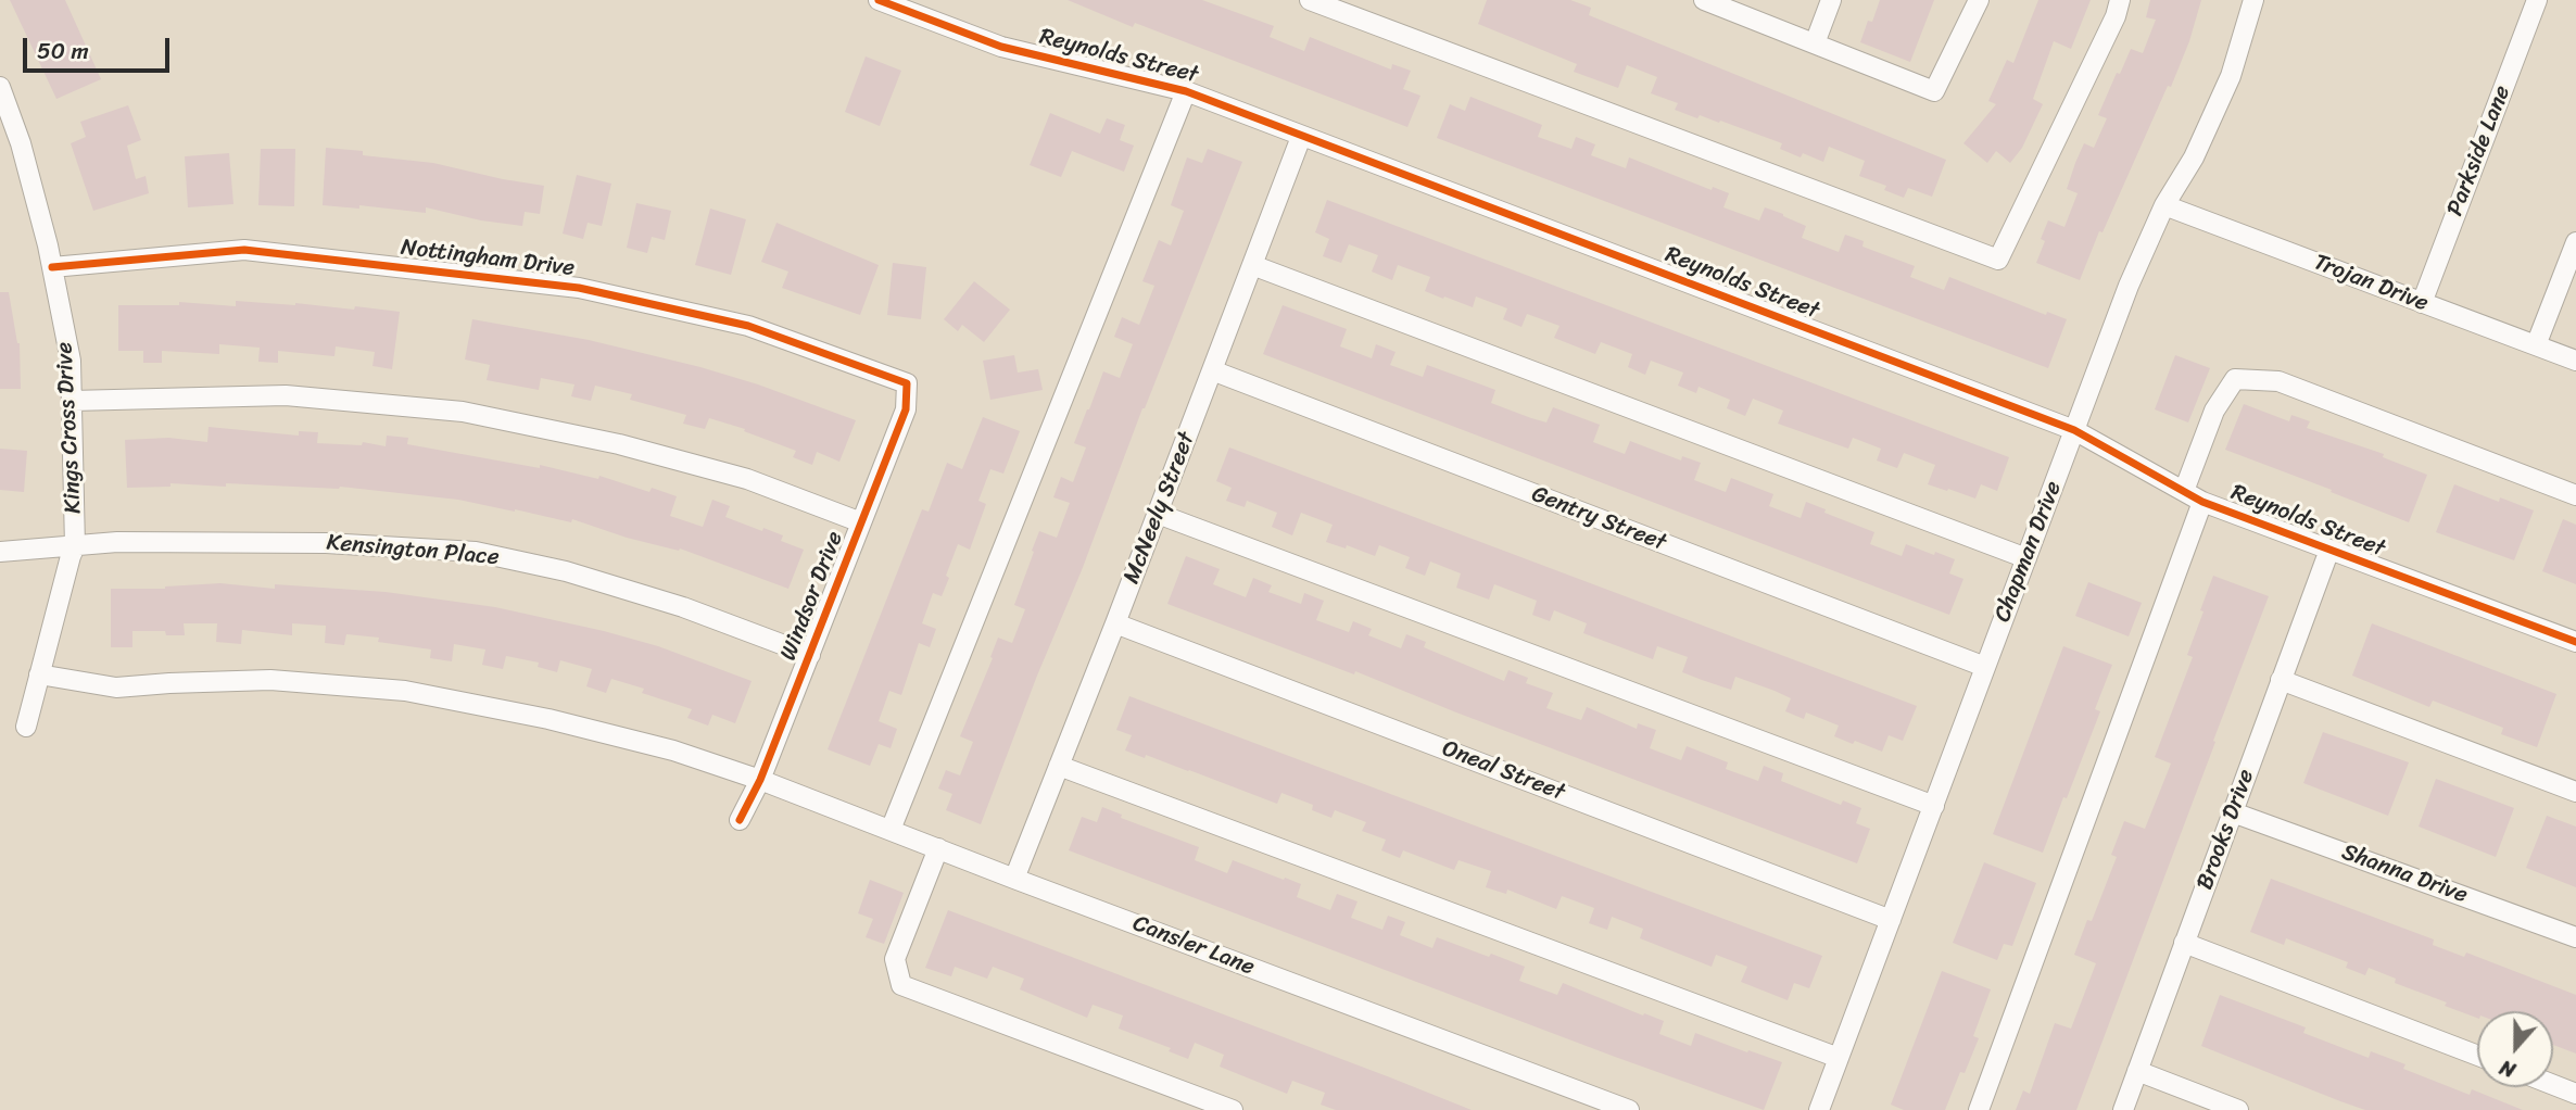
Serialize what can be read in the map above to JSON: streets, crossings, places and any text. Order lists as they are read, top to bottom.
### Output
{
  "streets": {
    "street": [
      "Reynolds Street",
      "Parkside Lane",
      "Nottingham Drive",
      "Trojan Drive",
      "Kings Cross Drive",
      "McNeely Street",
      "Gentry Street",
      "Kensington Place",
      "Chapman Drive",
      "Windsor Drive",
      "Oneal Street",
      "Brooks Drive",
      "Shanna Drive",
      "Cansler Lane"
    ]
  },
  "crossings": [
    ["Reynolds Street", "McNeely Street"],
    ["Reynolds Street", "Chapman Drive"],
    ["Reynolds Street", "Brooks Drive"],
    ["Parkside Lane", "Trojan Drive"],
    ["Nottingham Drive", "Kings Cross Drive"],
    ["Nottingham Drive", "Windsor Drive"],
    ["Trojan Drive", "Chapman Drive"],
    ["Kings Cross Drive", "Kensington Place"],
    ["Kings Cross Drive", "Cansler Lane"],
    ["McNeely Street", "Gentry Street"],
    ["McNeely Street", "Oneal Street"],
    ["McNeely Street", "Cansler Lane"],
    ["Gentry Street", "Chapman Drive"],
    ["Kensington Place", "Windsor Drive"],
    ["Chapman Drive", "Oneal Street"],
    ["Windsor Drive", "Cansler Lane"],
    ["Brooks Drive", "Shanna Drive"]
  ],
  "scale_bar": "50 m",
  "north": "bottom"
}
